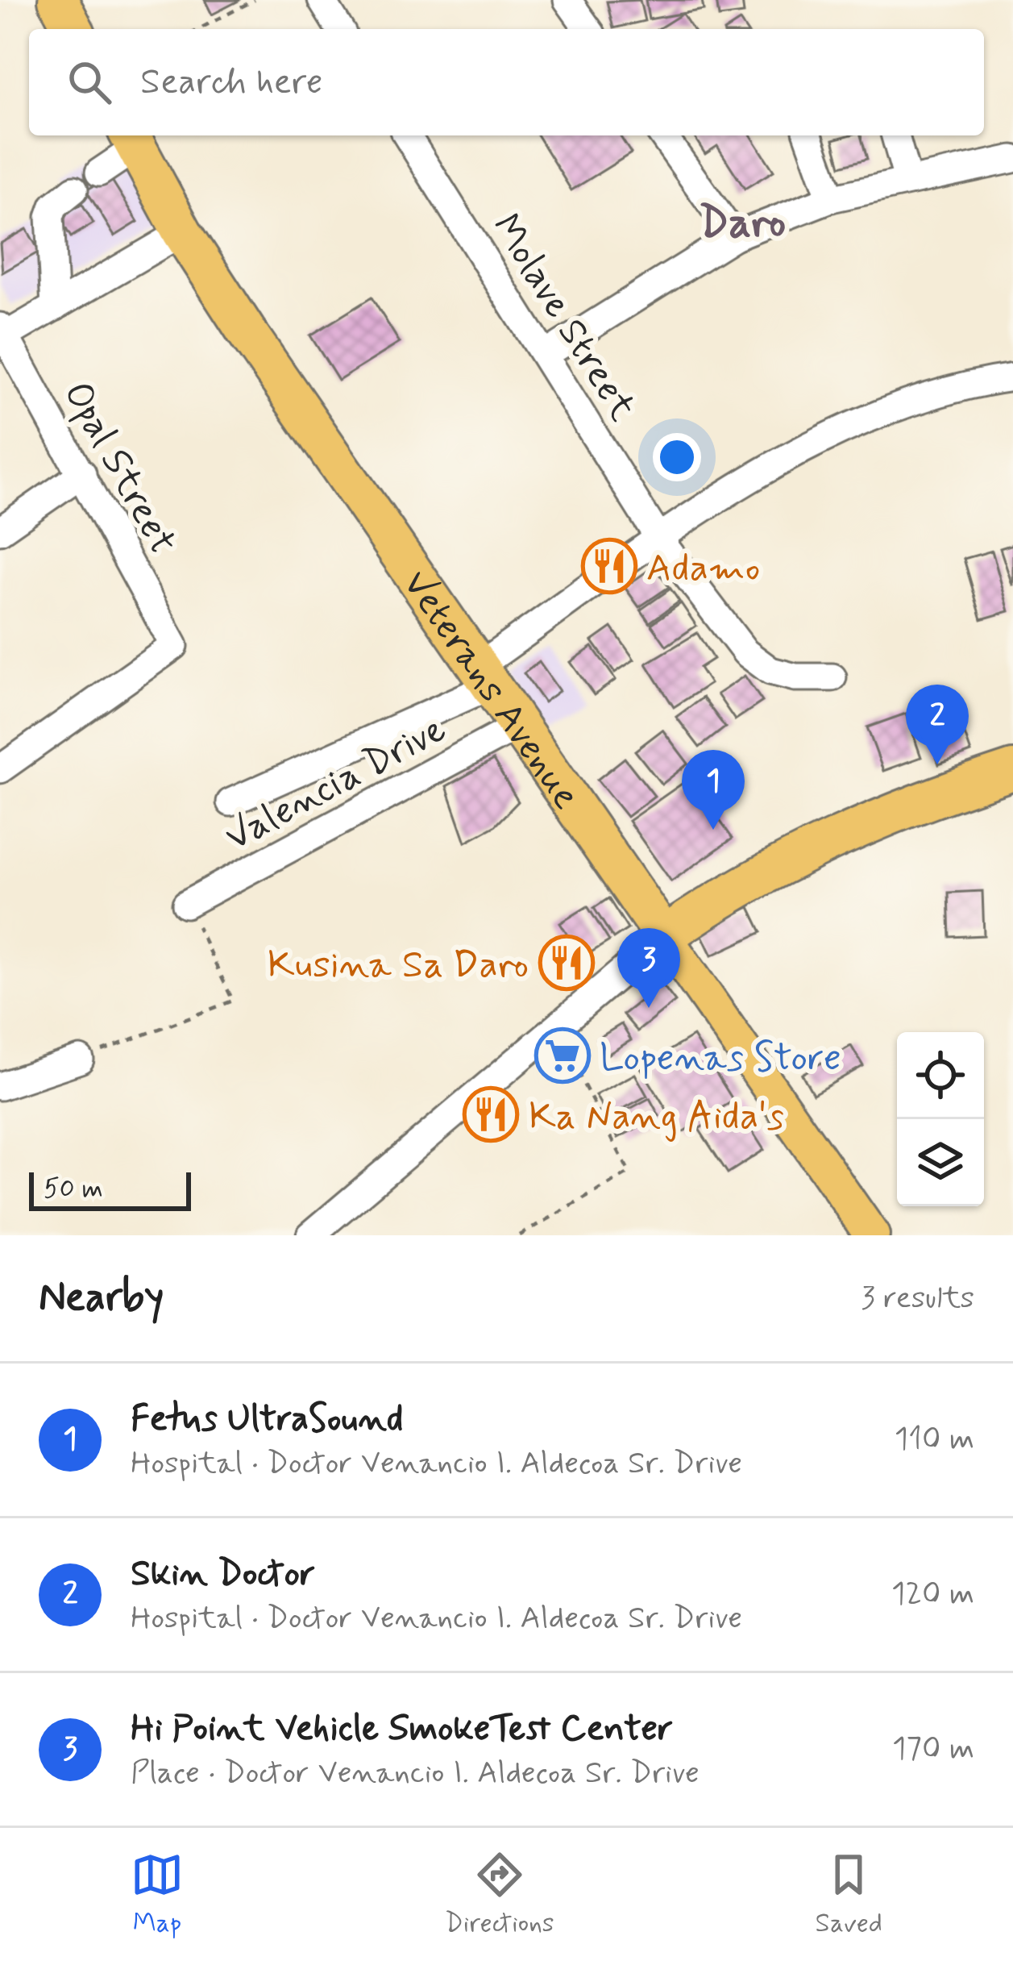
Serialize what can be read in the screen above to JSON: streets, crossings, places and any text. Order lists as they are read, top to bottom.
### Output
{
  "streets": {
    "highway": ["Veterans Avenue"],
    "street": ["Molave Street", "Opal Street", "Valencia Drive"]
  },
  "crossings": [
    ["Veterans Avenue", "Valencia Drive"]
  ],
  "districts": ["Daro"],
  "places": {
    "restaurant": ["Adamo", "Kusina Sa Daro", "Ka Nang Aida's"],
    "supermarket": ["Lopenas Store"]
  },
  "scale_bar": "50 m",
  "page": {
    "search": "Search here",
    "pins": ["2", "1", "3"],
    "scale": "50 m",
    "heading": ["Nearby", "3 results"],
    "list": [
      {
        "mark": "1",
        "name": "Fetus UltraSound",
        "note": "Hospital · Doctor Venancio I. Aldecoa Sr. Drive",
        "value": "110 m"
      },
      {
        "mark": "2",
        "name": "Skin Doctor",
        "note": "Hospital · Doctor Venancio I. Aldecoa Sr. Drive",
        "value": "120 m"
      },
      {
        "mark": "3",
        "name": "Hi Point Vehicle SmokeTest Center",
        "note": "Place · Doctor Venancio I. Aldecoa Sr. Drive",
        "value": "170 m"
      }
    ],
    "nav": ["Map", "Directions", "Saved"]
  }
}
